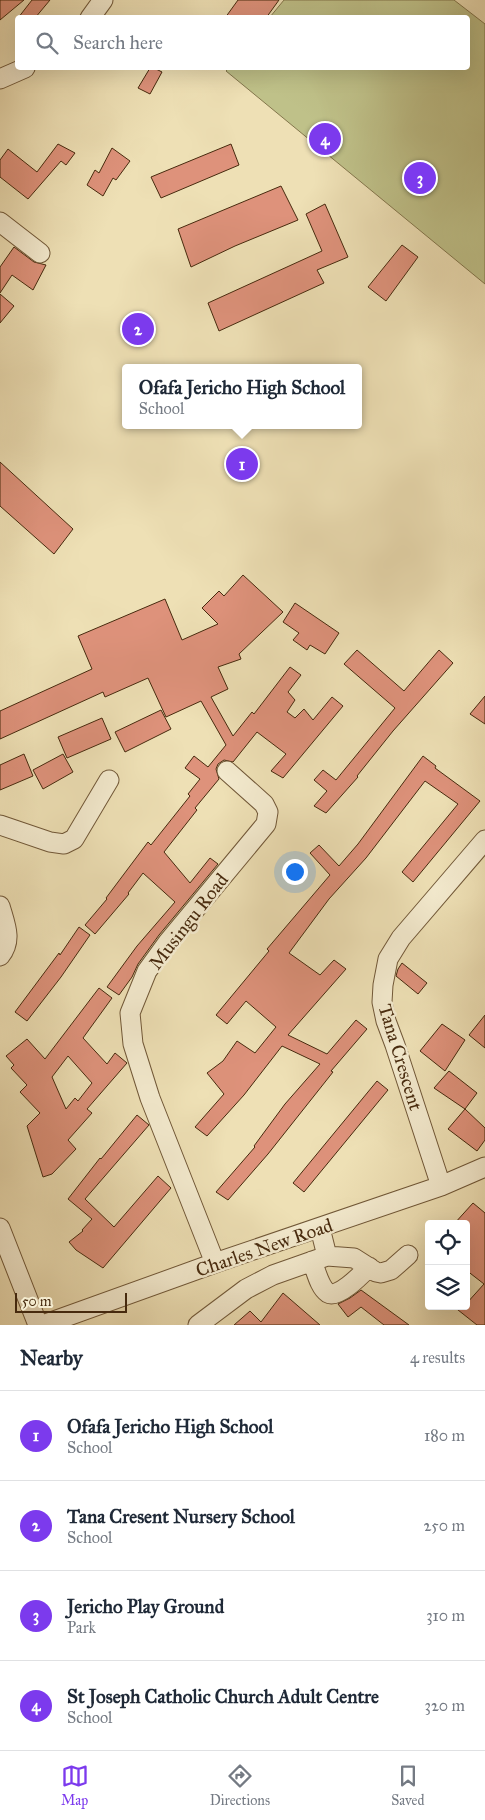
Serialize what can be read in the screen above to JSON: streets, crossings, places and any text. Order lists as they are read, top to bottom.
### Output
{
  "streets": {
    "street": ["Musingu Road", "Tana Crescent", "Charles New Road"]
  },
  "crossings": [
    ["Musingu Road", "Charles New Road"],
    ["Tana Crescent", "Charles New Road"]
  ],
  "scale_bar": "50 m",
  "page": {
    "search": "Search here",
    "pins": [
      "4",
      "3",
      "2",
      "1"
    ],
    "popup": ["Ofafa Jericho High School", "School"],
    "scale": "50 m",
    "heading": ["Nearby", "4 results"],
    "list": [
      {
        "mark": "1",
        "name": "Ofafa Jericho High School",
        "note": "School",
        "value": "180 m"
      },
      {
        "mark": "2",
        "name": "Tana Cresent Nursery School",
        "note": "School",
        "value": "250 m"
      },
      {
        "mark": "3",
        "name": "Jericho Play Ground",
        "note": "Park",
        "value": "310 m"
      },
      {
        "mark": "4",
        "name": "St Joseph Catholic Church Adult Centre",
        "note": "School",
        "value": "320 m"
      }
    ],
    "nav": ["Map", "Directions", "Saved"]
  }
}
